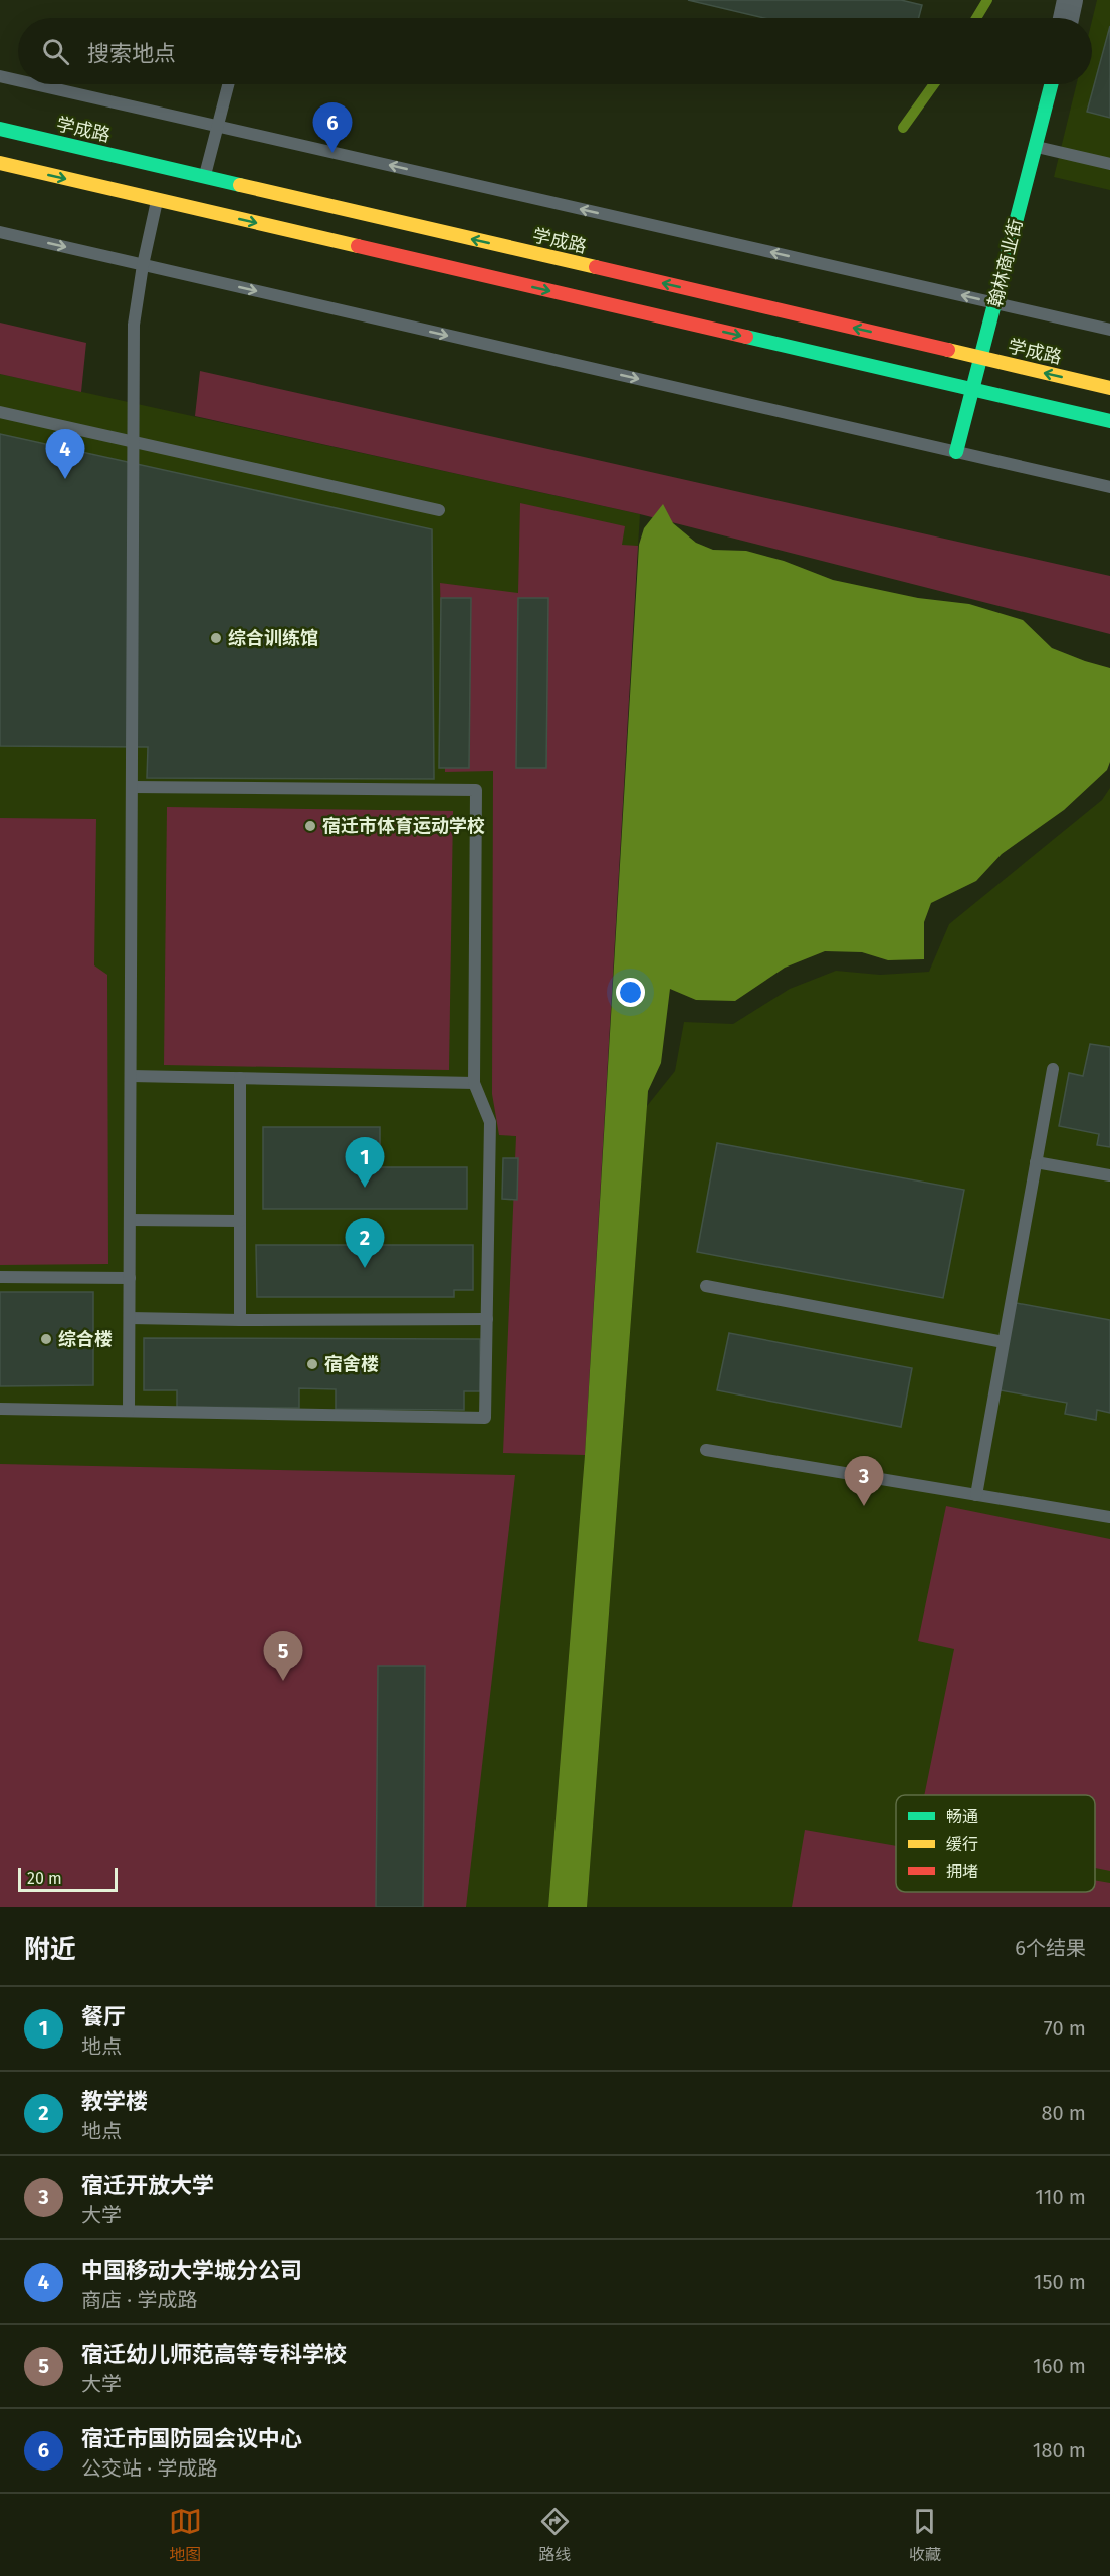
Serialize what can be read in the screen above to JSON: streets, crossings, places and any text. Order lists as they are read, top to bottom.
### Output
{
  "streets": {
    "main road": ["学成路", "翰林商业街"]
  },
  "crossings": [
    ["学成路", "翰林商业街"]
  ],
  "places": [
    "综合训练馆",
    "宿迁市体育运动学校",
    "综合楼",
    "宿舍楼"
  ],
  "legend": ["畅通", "缓行", "拥堵"],
  "scale_bar": "20 m",
  "page": {
    "search": "搜索地点",
    "pins": [
      "6",
      "4",
      "1",
      "2",
      "3",
      "5"
    ],
    "scale": "20 m",
    "heading": ["附近", "6个结果"],
    "list": [
      {
        "mark": "1",
        "name": "餐厅",
        "note": "地点",
        "value": "70 m"
      },
      {
        "mark": "2",
        "name": "教学楼",
        "note": "地点",
        "value": "80 m"
      },
      {
        "mark": "3",
        "name": "宿迁开放大学",
        "note": "大学",
        "value": "110 m"
      },
      {
        "mark": "4",
        "name": "中国移动大学城分公司",
        "note": "商店 · 学成路",
        "value": "150 m"
      },
      {
        "mark": "5",
        "name": "宿迁幼儿师范高等专科学校",
        "note": "大学",
        "value": "160 m"
      },
      {
        "mark": "6",
        "name": "宿迁市国防园会议中心",
        "note": "公交站 · 学成路",
        "value": "180 m"
      }
    ],
    "nav": ["地图", "路线", "收藏"]
  }
}
